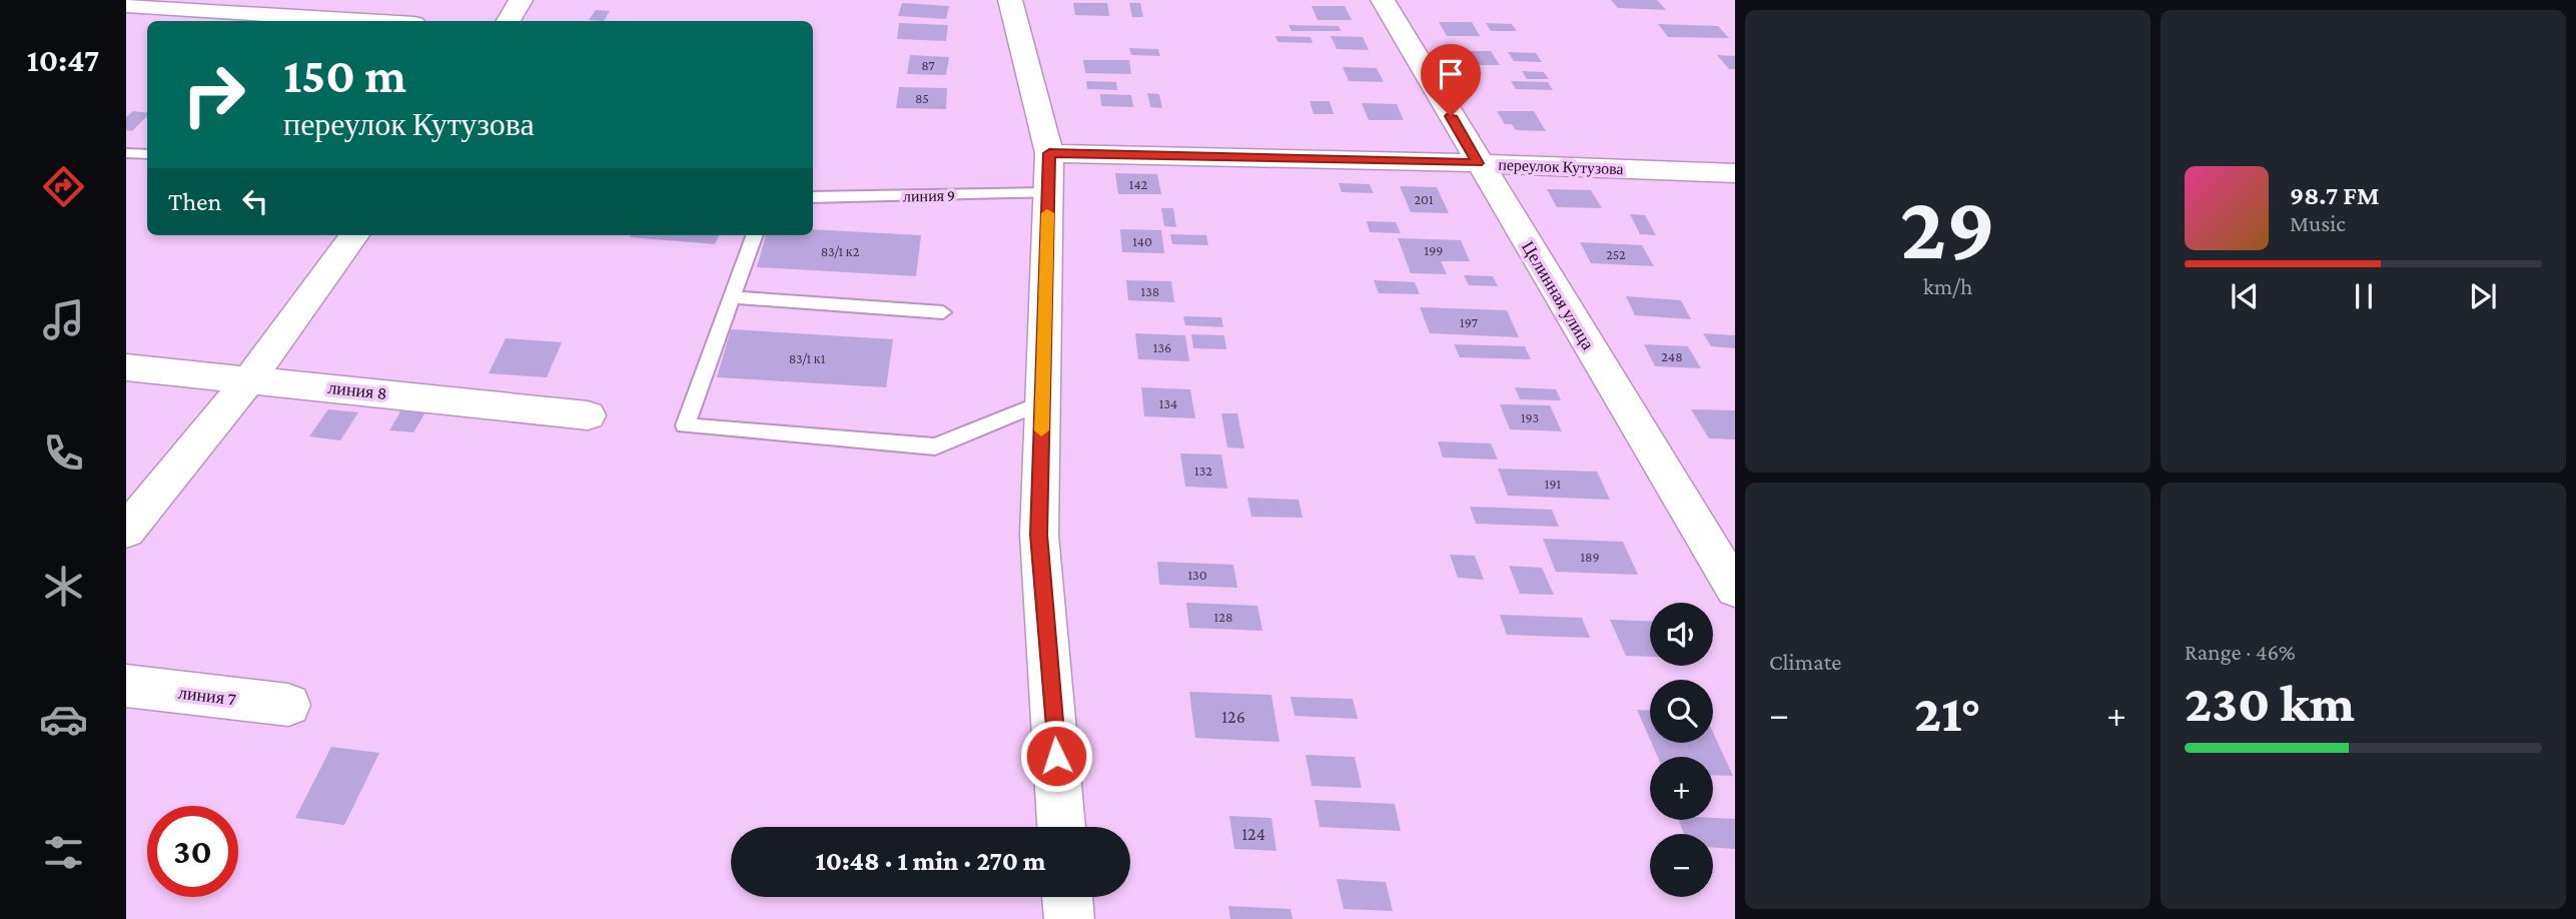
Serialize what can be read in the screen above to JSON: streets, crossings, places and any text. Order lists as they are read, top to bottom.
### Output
{
  "streets": {
    "street": [
      "переулок Кутузова",
      "Целинная улица",
      "линия 8",
      "линия 7"
    ],
    "lane": ["линия 9"]
  },
  "crossings": [
    ["переулок Кутузова", "Целинная улица"]
  ],
  "house_numbers": [
    "87",
    "85",
    "142",
    "201",
    "140",
    "199",
    "83/1 к2",
    "252",
    "138",
    "197",
    "136",
    "248",
    "83/1 к1",
    "134",
    "193",
    "132",
    "191",
    "189",
    "130",
    "128",
    "126",
    "124"
  ],
  "page": {
    "tabs": "10:47",
    "tile": [
      ["29", "km/h"],
      "Climate",
      ["Range · 46%", "230 km"]
    ],
    "turn": ["150 m", "переулок Кутузова"],
    "song": ["98.7 FM", "Music"],
    "then": "Then",
    "map_buttons": ["+", "−"],
    "heat": ["−", "21°", "+"],
    "limit": "30",
    "trip": "10:48 · 1 min · 270 m"
  }
}
